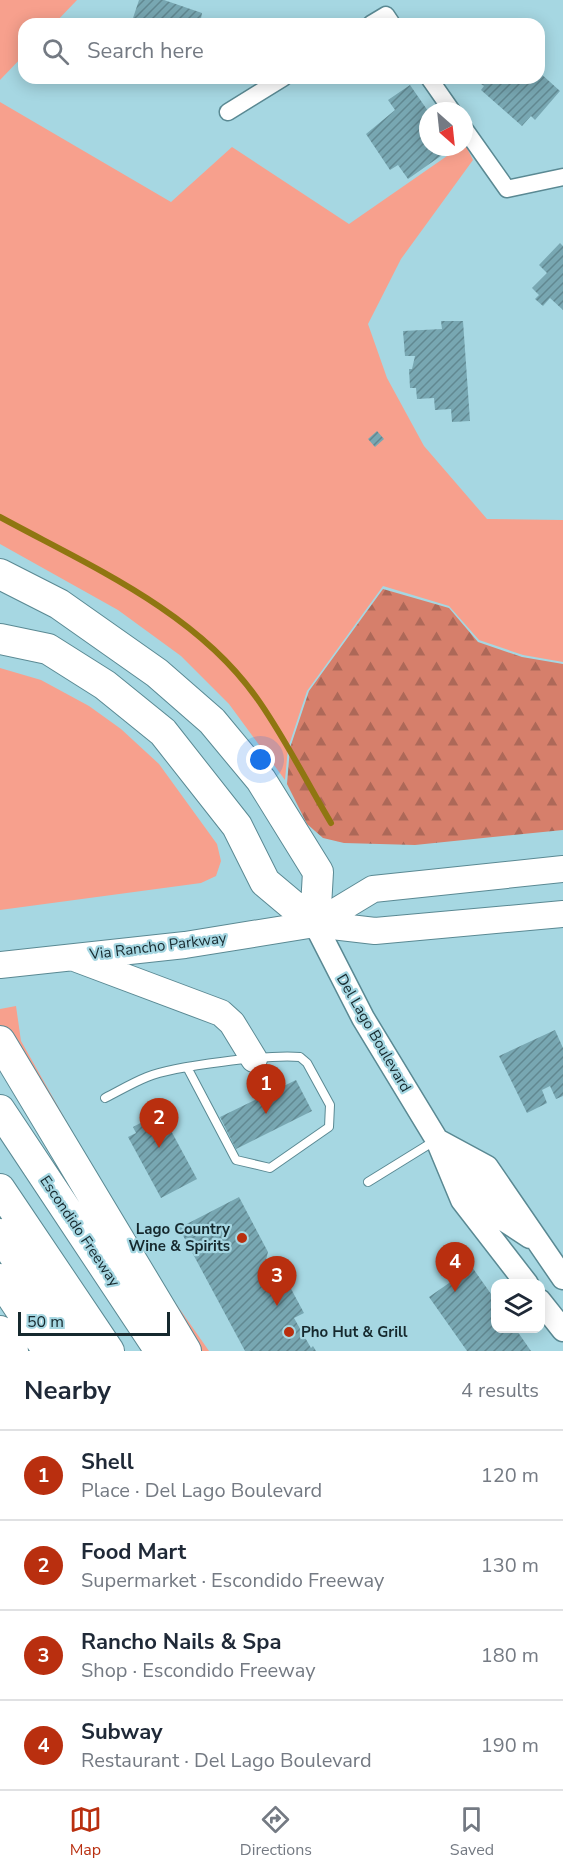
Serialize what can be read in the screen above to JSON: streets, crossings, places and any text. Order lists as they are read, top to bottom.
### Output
{
  "streets": {
    "highway": ["Escondido Freeway"],
    "main road": ["Via Rancho Parkway", "Del Lago Boulevard"]
  },
  "crossings": [
    ["Via Rancho Parkway", "Del Lago Boulevard"]
  ],
  "places": ["Lago Country Wine & Spirits", "Pho Hut & Grill"],
  "scale_bar": "50 m",
  "north": "bottom right",
  "page": {
    "search": "Search here",
    "pins": [
      "1",
      "2",
      "4",
      "3"
    ],
    "scale": "50 m",
    "heading": ["Nearby", "4 results"],
    "list": [
      {
        "mark": "1",
        "name": "Shell",
        "note": "Place · Del Lago Boulevard",
        "value": "120 m"
      },
      {
        "mark": "2",
        "name": "Food Mart",
        "note": "Supermarket · Escondido Freeway",
        "value": "130 m"
      },
      {
        "mark": "3",
        "name": "Rancho Nails & Spa",
        "note": "Shop · Escondido Freeway",
        "value": "180 m"
      },
      {
        "mark": "4",
        "name": "Subway",
        "note": "Restaurant · Del Lago Boulevard",
        "value": "190 m"
      }
    ],
    "nav": ["Map", "Directions", "Saved"]
  }
}
